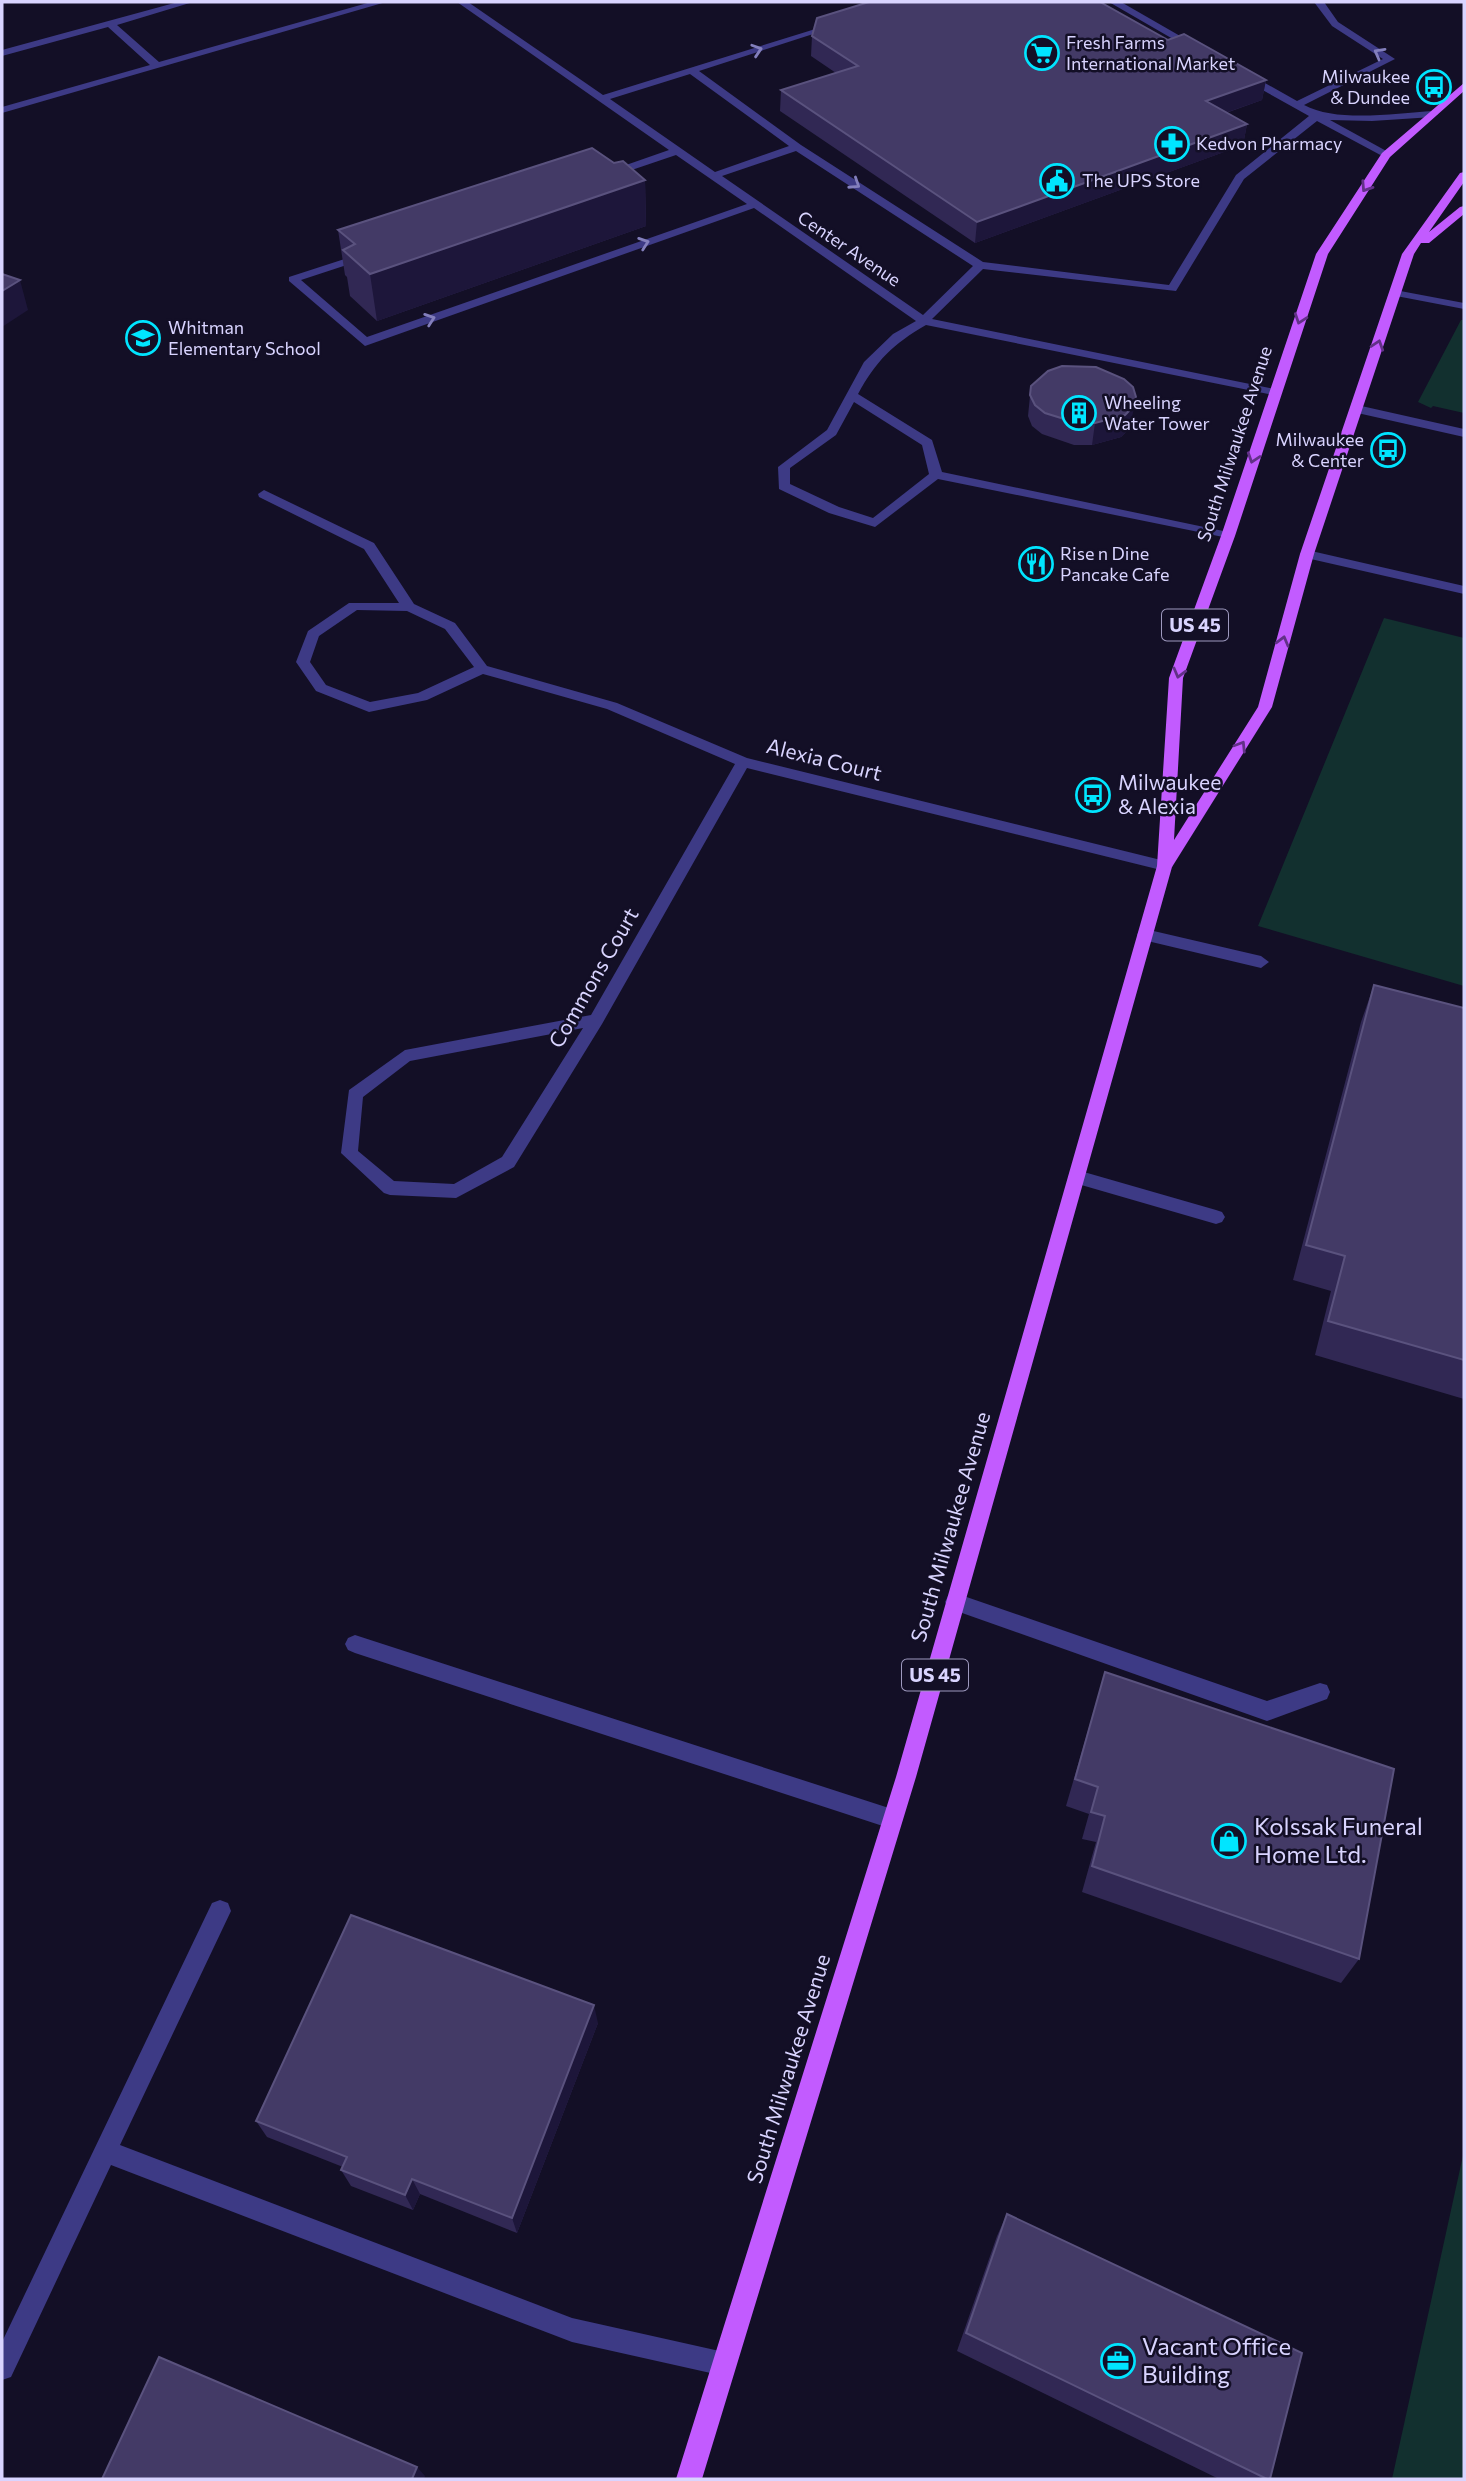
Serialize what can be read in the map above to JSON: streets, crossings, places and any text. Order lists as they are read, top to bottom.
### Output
{
  "streets": {
    "main road": ["South Milwaukee Avenue", "US 45"],
    "street": ["Center Avenue", "Alexia Court", "Commons Court"]
  },
  "crossings": [
    ["Center Avenue", "South Milwaukee Avenue"],
    ["South Milwaukee Avenue", "Alexia Court"],
    ["Alexia Court", "Commons Court"]
  ],
  "places": {
    "supermarket": ["Fresh Farms International Market"],
    "bus stop": ["Milwaukee & Dundee", "Milwaukee & Center", "Milwaukee & Alexia"],
    "pharmacy": ["Kedvon Pharmacy"],
    "public building": ["The UPS Store"],
    "school or university": ["Whitman Elementary School"],
    "building": ["Wheeling Water Tower"],
    "restaurant": ["Rise n Dine Pancake Cafe"],
    "shop": ["Kolssak Funeral Home Ltd."],
    "office": ["Vacant Office Building"]
  }
}
